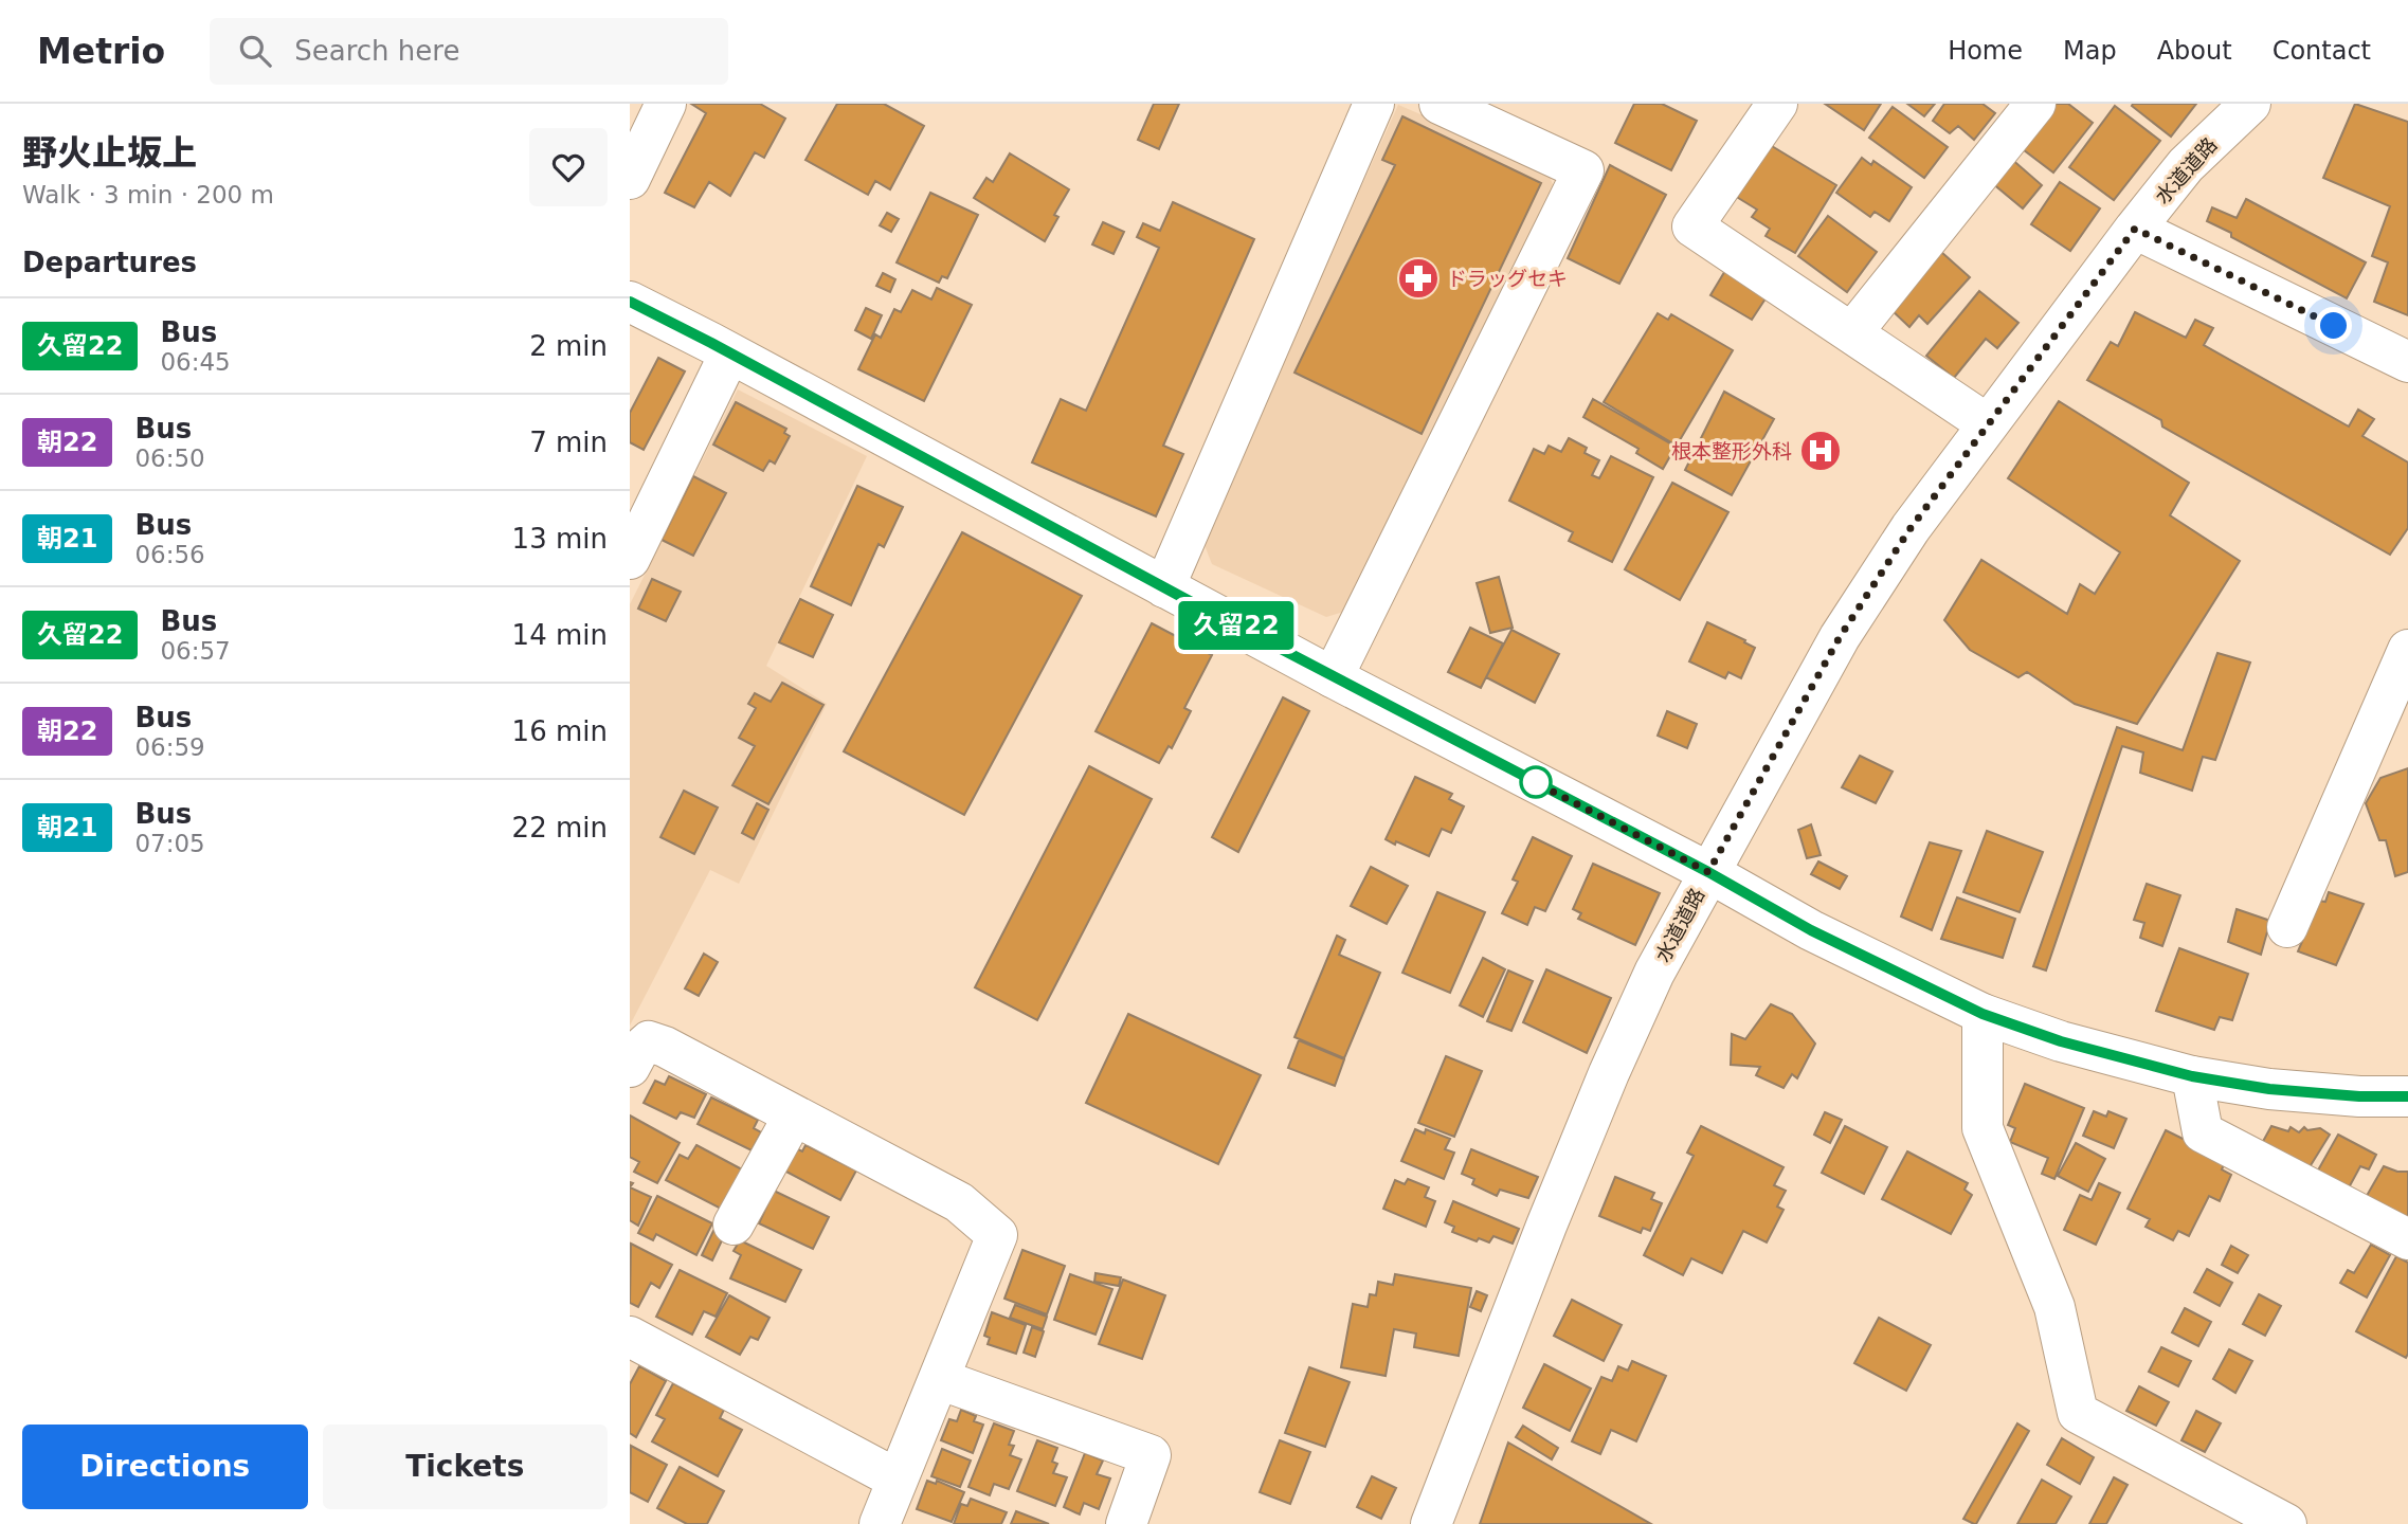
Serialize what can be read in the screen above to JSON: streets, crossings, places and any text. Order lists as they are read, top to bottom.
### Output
{
  "streets": {
    "street": ["水道道路"]
  },
  "places": {
    "pharmacy": ["ドラッグセキ"],
    "hospital": ["根本整形外科"]
  },
  "lines": ["bus line 久留22"],
  "page": {
    "header": "Metrio",
    "search": "Search here",
    "nav": [
      "Home",
      "Map",
      "About",
      "Contact"
    ],
    "heading": [
      ["野火止坂上", "Walk · 3 min · 200 m"],
      "Departures"
    ],
    "on_map": "久留22",
    "list": [
      {
        "mark": "久留22",
        "name": "Bus",
        "note": "06:45",
        "value": "2 min"
      },
      {
        "mark": "朝22",
        "name": "Bus",
        "note": "06:50",
        "value": "7 min"
      },
      {
        "mark": "朝21",
        "name": "Bus",
        "note": "06:56",
        "value": "13 min"
      },
      {
        "mark": "久留22",
        "name": "Bus",
        "note": "06:57",
        "value": "14 min"
      },
      {
        "mark": "朝22",
        "name": "Bus",
        "note": "06:59",
        "value": "16 min"
      },
      {
        "mark": "朝21",
        "name": "Bus",
        "note": "07:05",
        "value": "22 min"
      }
    ],
    "buttons": ["Directions", "Tickets"]
  }
}
